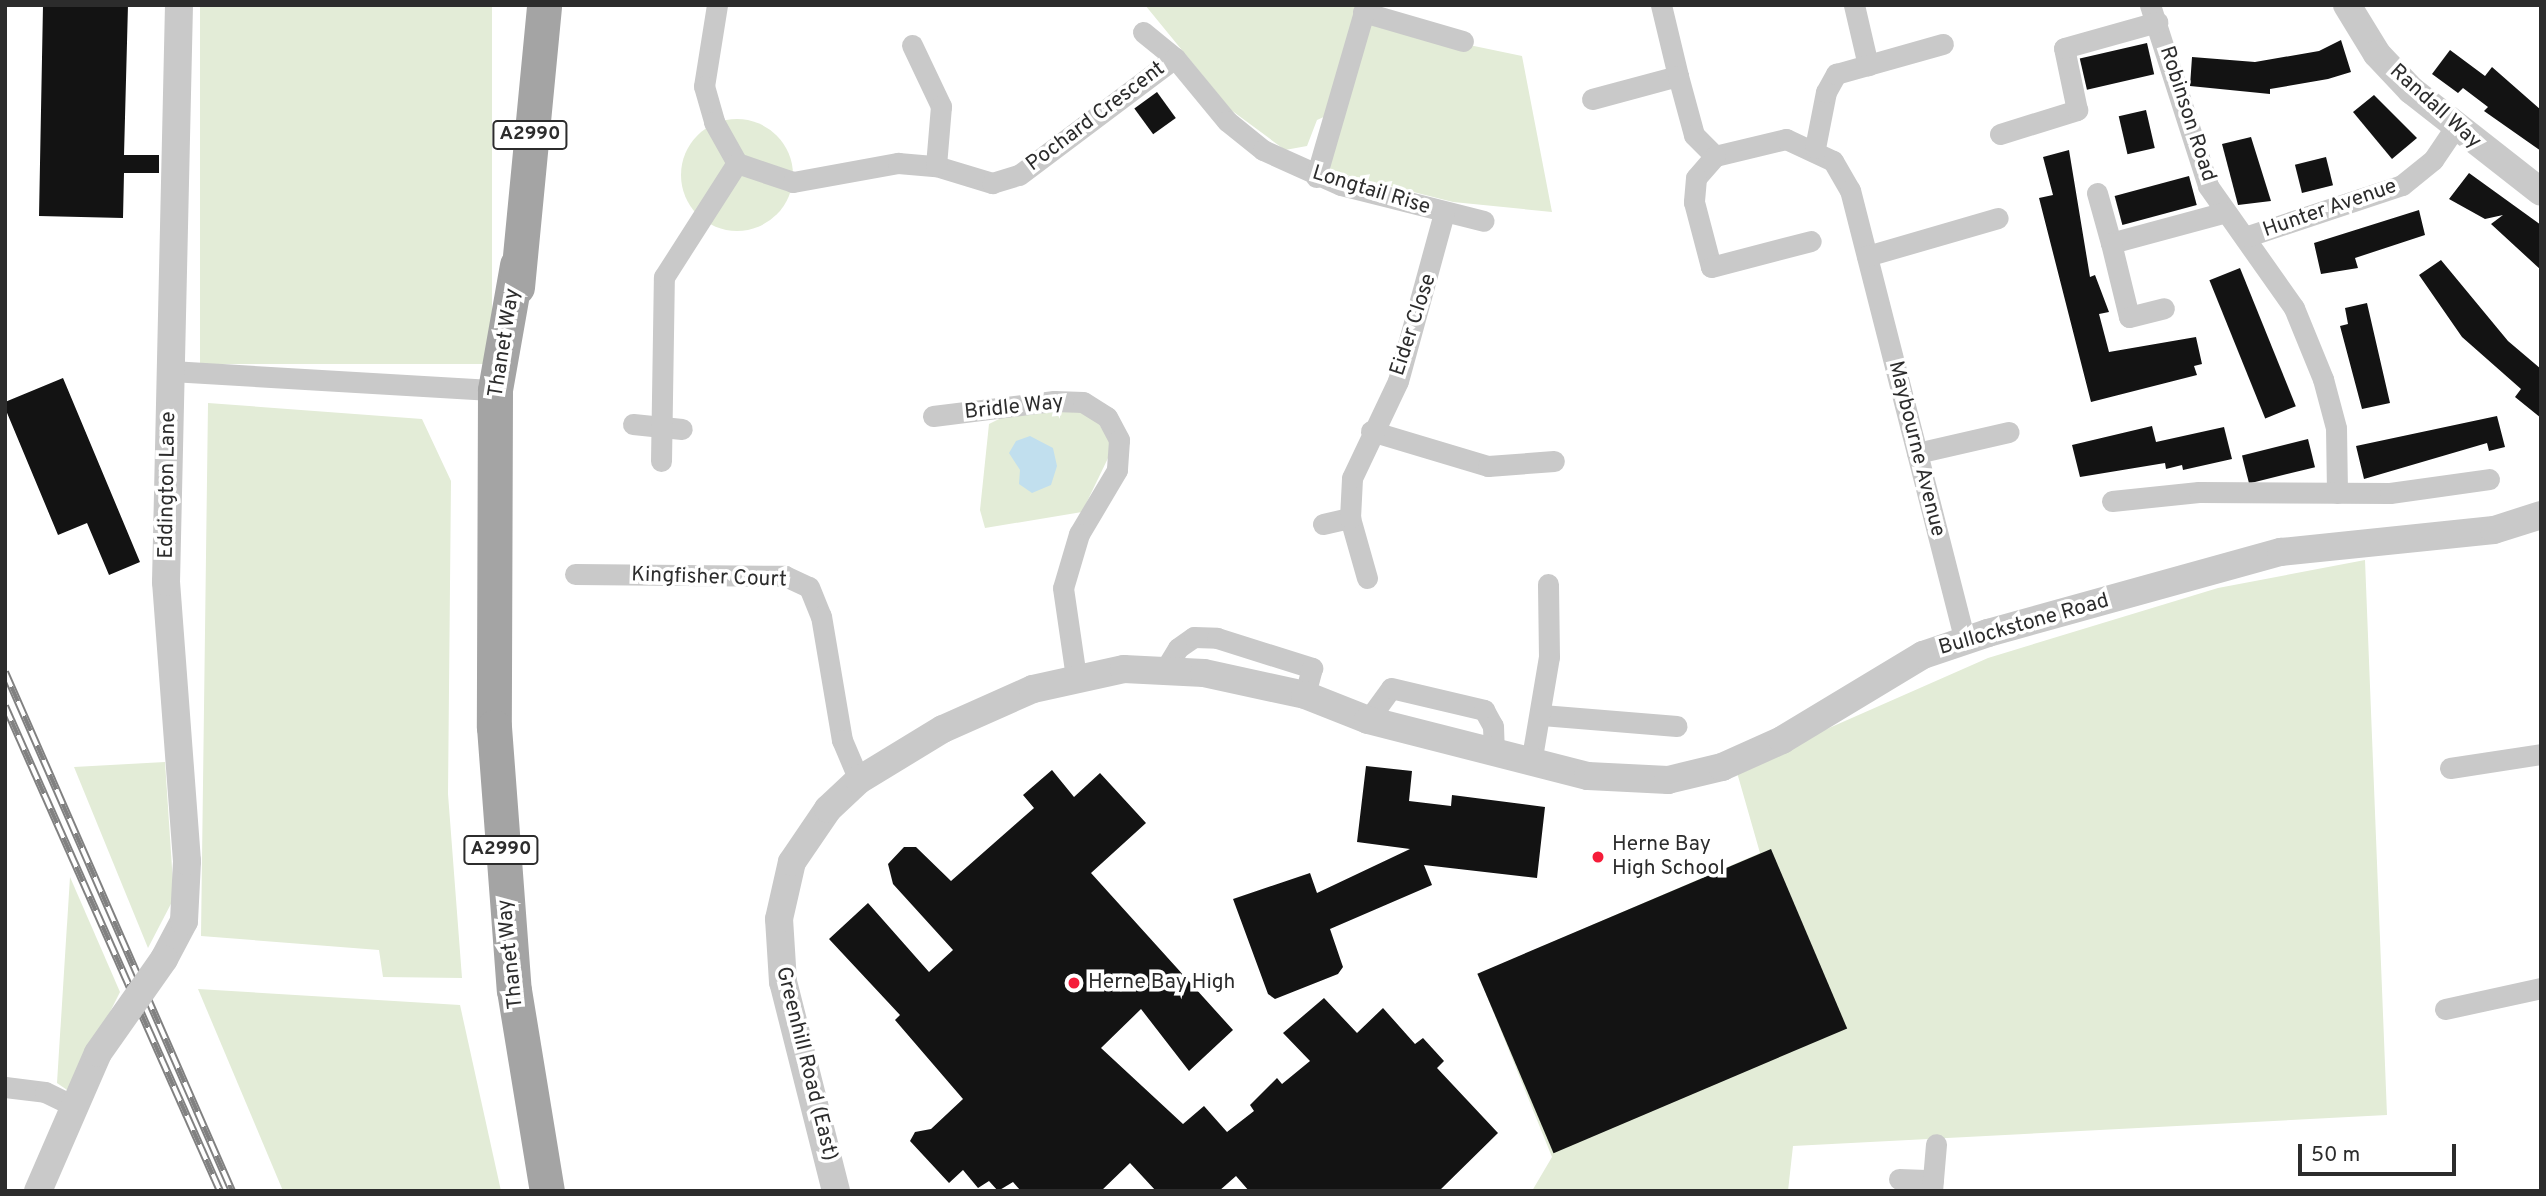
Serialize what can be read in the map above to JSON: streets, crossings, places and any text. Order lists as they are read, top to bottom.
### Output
{
  "streets": {
    "main road": ["A2990", "Thanet Way"],
    "street": [
      "Randall Way",
      "Robinson Road",
      "Pochard Crescent",
      "Longtail Rise",
      "Hunter Avenue",
      "Eider Close",
      "Bridle Way",
      "Maybourne Avenue",
      "Eddington Lane",
      "Kingfisher Court",
      "Bullockstone Road",
      "Greenhill Road (East)"
    ]
  },
  "crossings": [
    ["Randall Way", "Hunter Avenue"],
    ["Robinson Road", "Hunter Avenue"],
    ["Pochard Crescent", "Longtail Rise"],
    ["Longtail Rise", "Eider Close"],
    ["Bridle Way", "Bullockstone Road"],
    ["Maybourne Avenue", "Bullockstone Road"],
    ["Kingfisher Court", "Bullockstone Road"],
    ["Bullockstone Road", "Greenhill Road (East)"]
  ],
  "places": ["Herne Bay High School", "Herne Bay High"],
  "scale_bar": "50 m"
}
